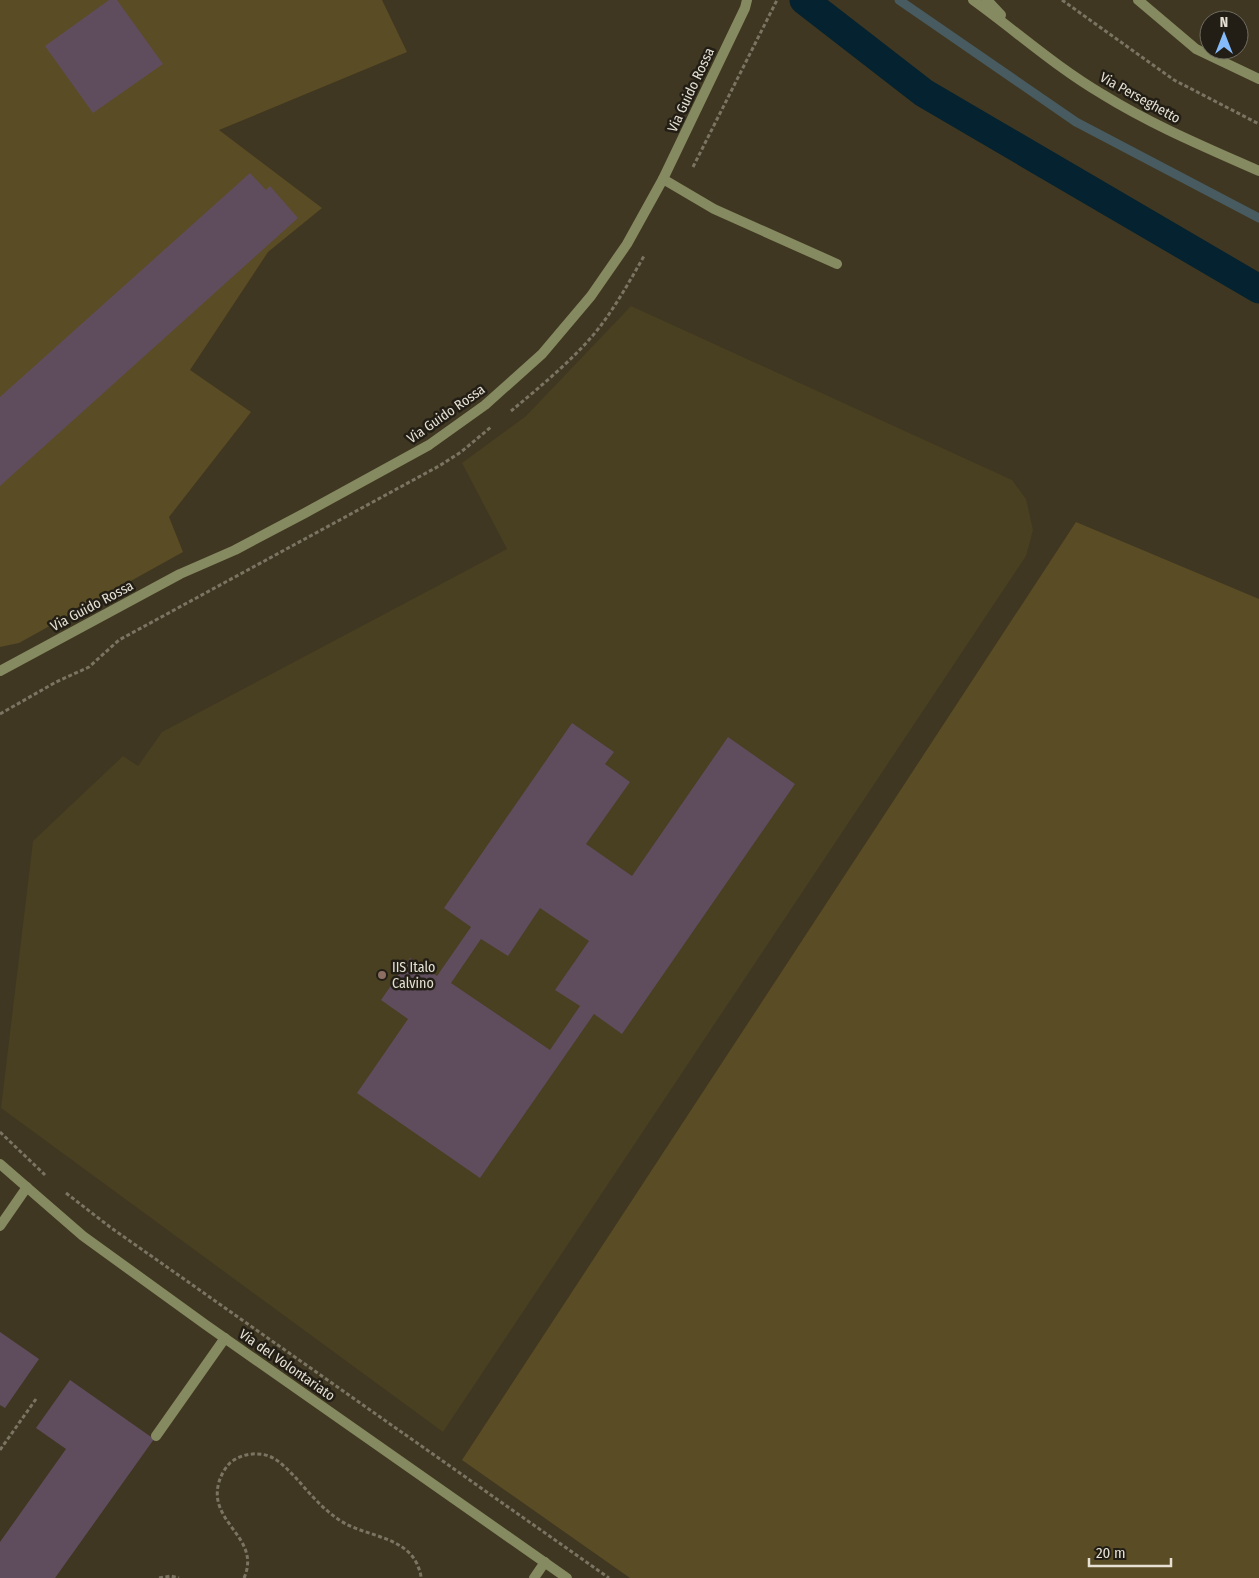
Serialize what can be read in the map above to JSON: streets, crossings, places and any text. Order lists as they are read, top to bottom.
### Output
{
  "streets": {
    "street": ["Via Guido Rossa", "Via Perseghetto", "Via del Volontariato"]
  },
  "places": ["IIS Italo Calvino"],
  "scale_bar": "20 m",
  "north": "top"
}
